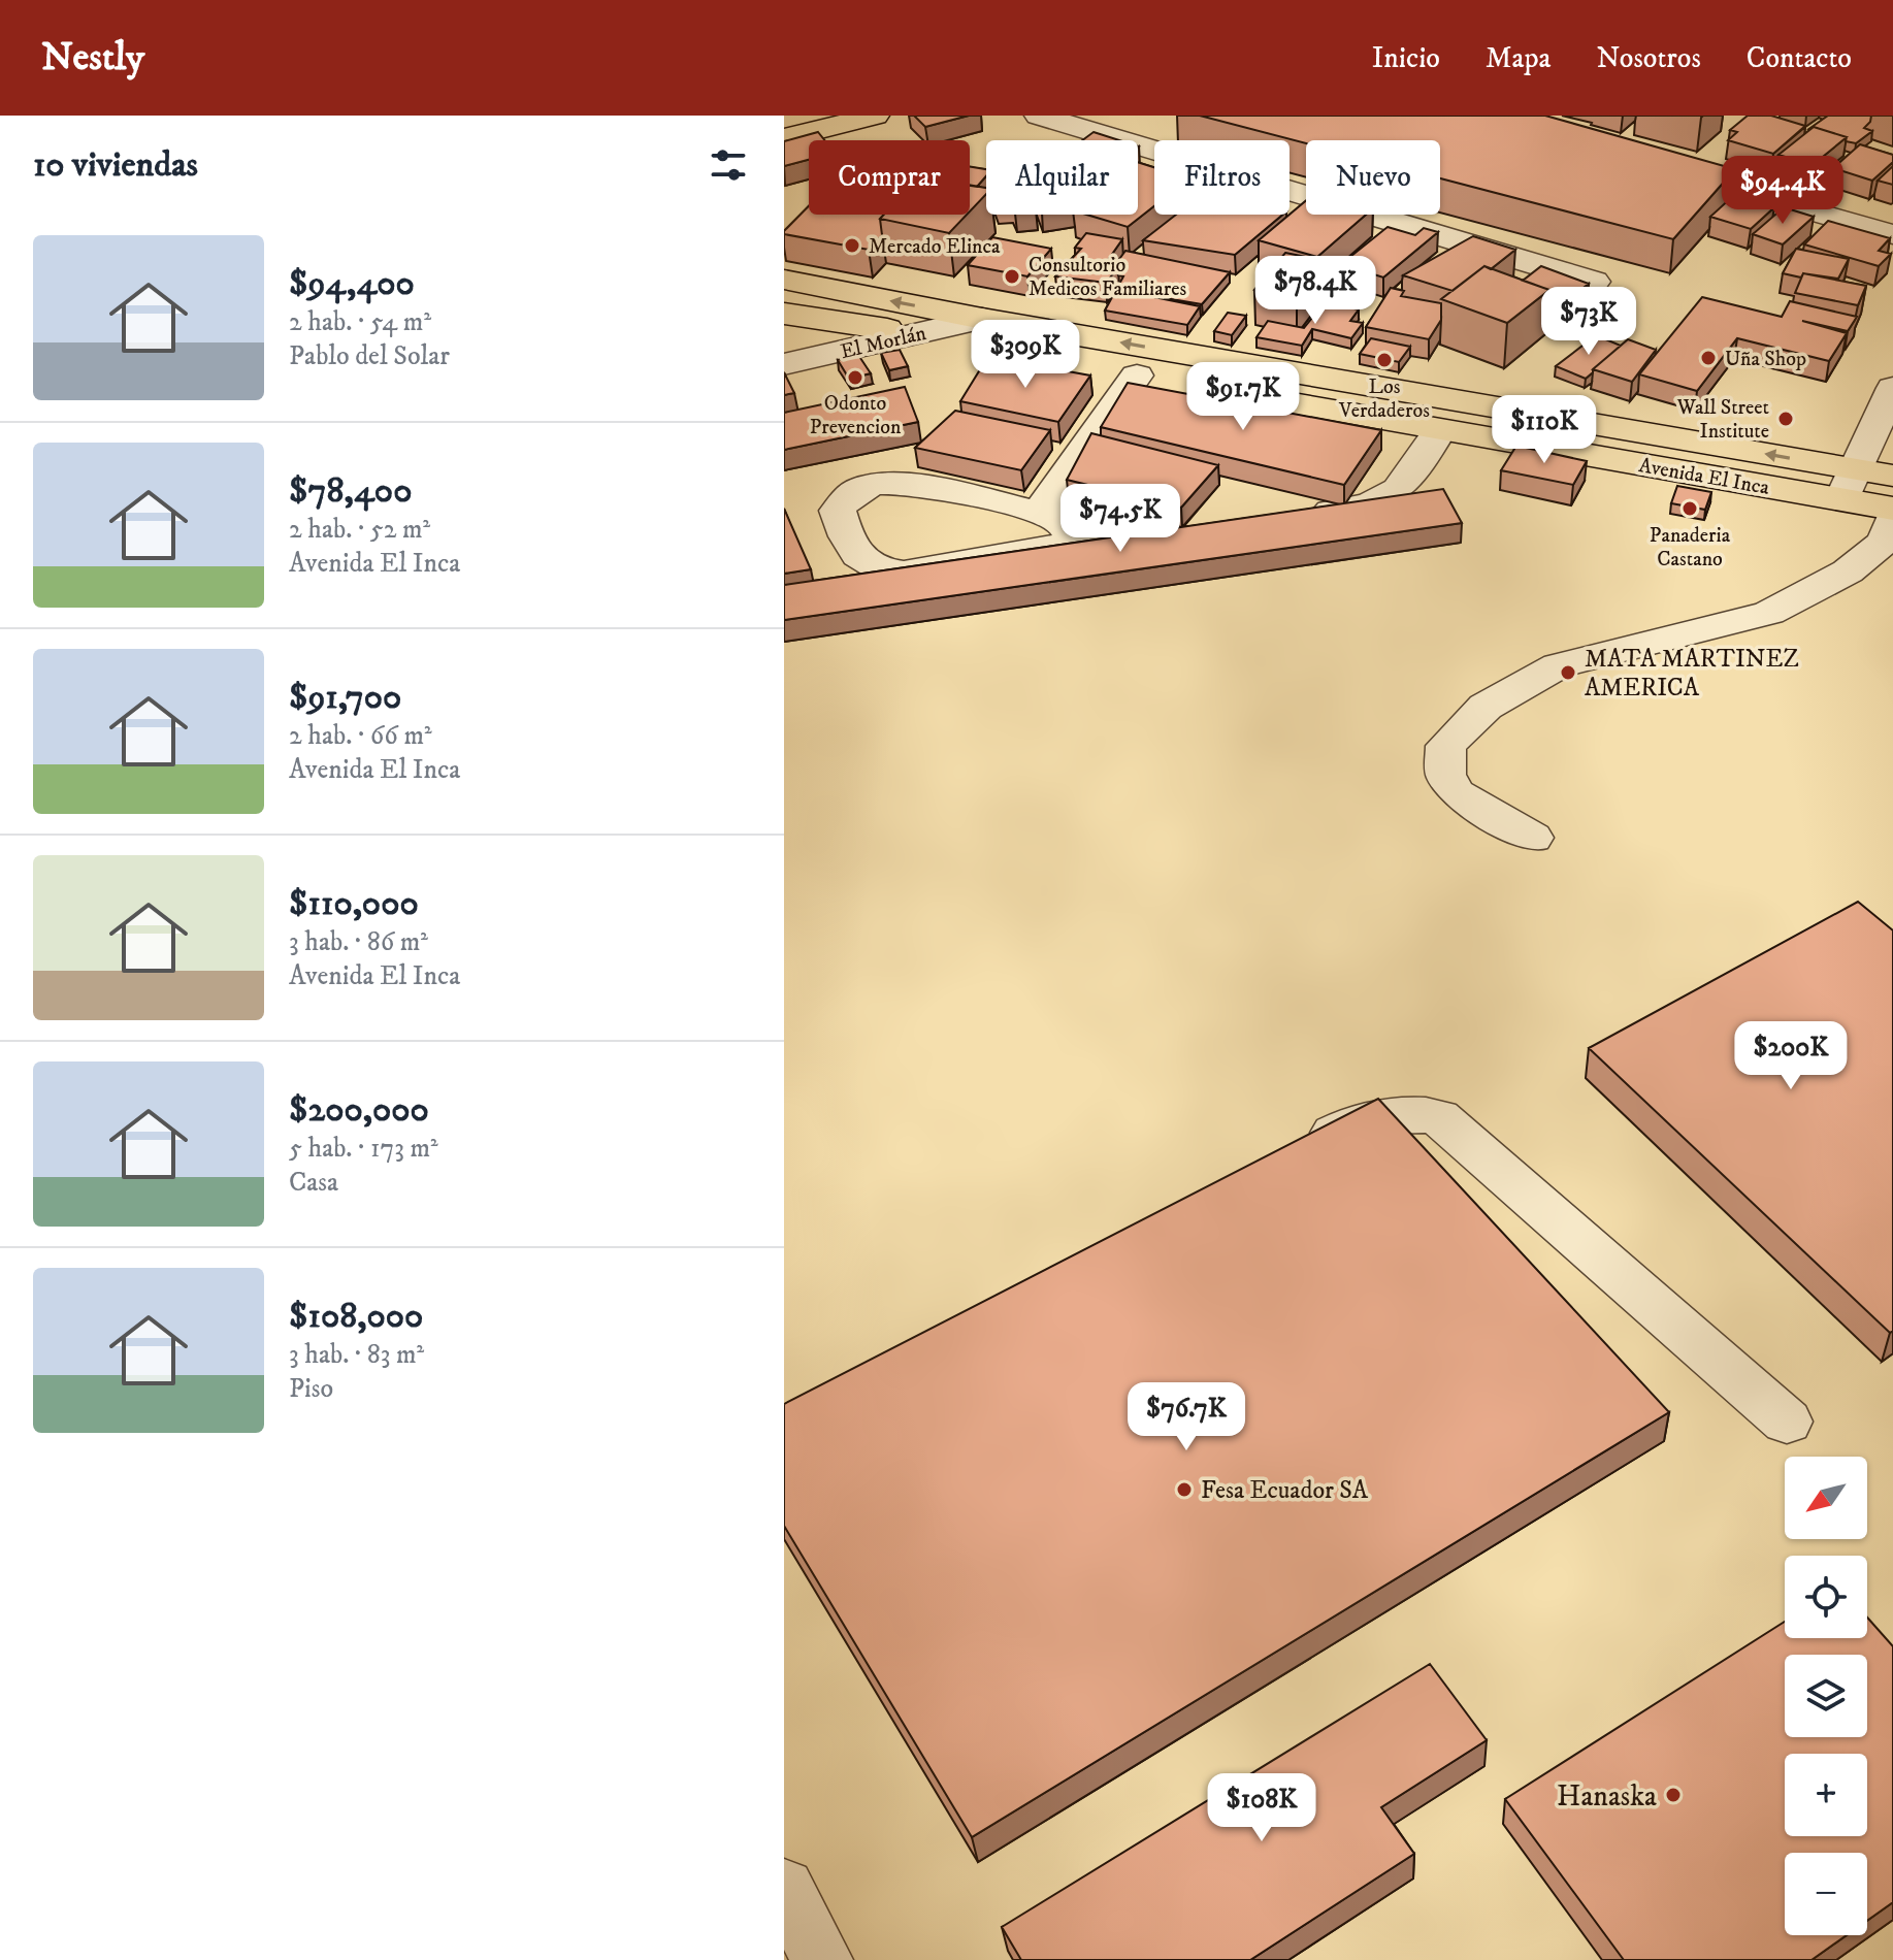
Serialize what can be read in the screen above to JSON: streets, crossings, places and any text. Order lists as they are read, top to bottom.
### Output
{
  "streets": {
    "main road": ["Avenida El Inca"],
    "street": ["El Morlán"]
  },
  "crossings": [
    ["El Morlán", "Avenida El Inca"]
  ],
  "places": [
    "Mercado Elinca",
    "Consultorio Medicos Familiares",
    "Uña Shop",
    "Los Verdaderos",
    "Odonto Prevencion",
    "Wall Street Institute",
    "Panaderia Castano",
    "MATA MARTINEZ AMERICA",
    "Fesa Ecuador SA",
    "Hanaska"
  ],
  "north": "bottom left",
  "page": {
    "header": "Nestly",
    "nav": [
      "Inicio",
      "Mapa",
      "Nosotros",
      "Contacto"
    ],
    "heading": "10 viviendas",
    "chip": [
      "Comprar",
      "Alquilar",
      "Filtros",
      "Nuevo"
    ],
    "price": [
      "$94.4K",
      "$78.4K",
      "$73K",
      "$309K",
      "$91.7K",
      "$110K",
      "$74.5K",
      "$200K",
      "$76.7K",
      "$108K"
    ],
    "list": [
      {
        "name": "$94,400",
        "note": "2 hab. · 54 m² · Pablo del Solar"
      },
      {
        "name": "$78,400",
        "note": "2 hab. · 52 m² · Avenida El Inca"
      },
      {
        "name": "$91,700",
        "note": "2 hab. · 66 m² · Avenida El Inca"
      },
      {
        "name": "$110,000",
        "note": "3 hab. · 86 m² · Avenida El Inca"
      },
      {
        "name": "$200,000",
        "note": "5 hab. · 173 m² · Casa"
      },
      {
        "name": "$108,000",
        "note": "3 hab. · 83 m² · Piso"
      }
    ],
    "map_buttons": ["+", "−"]
  }
}
